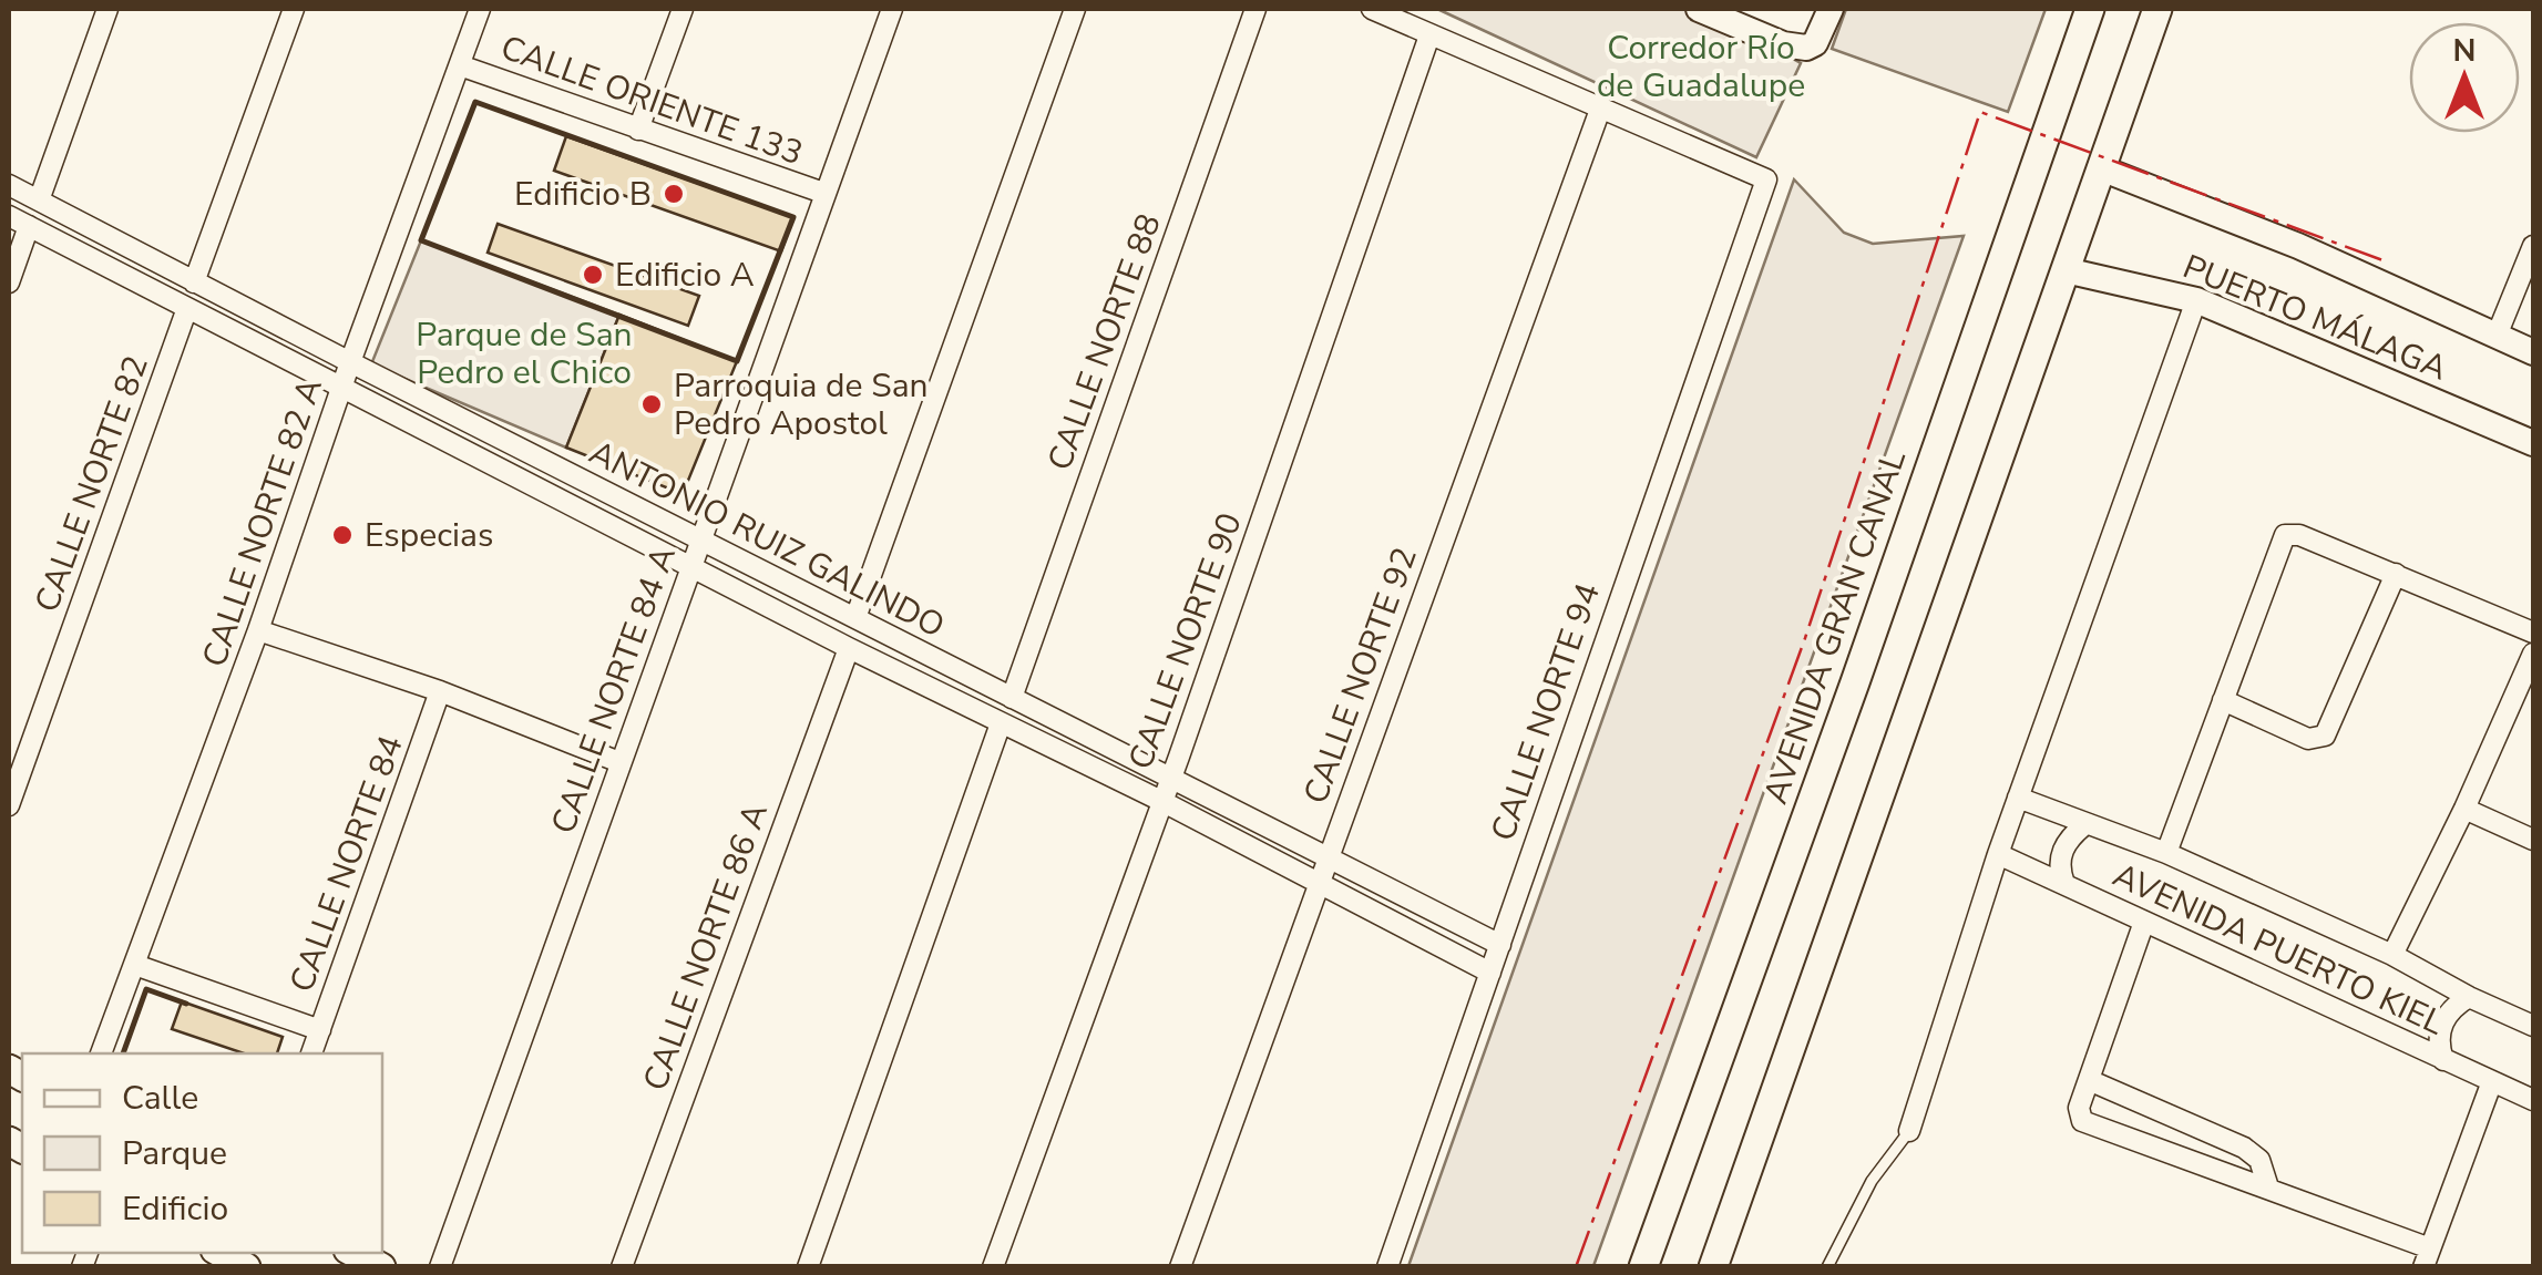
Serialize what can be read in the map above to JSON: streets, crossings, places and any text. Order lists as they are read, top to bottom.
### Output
{
  "streets": {
    "main road": ["AVENIDA GRAN CANAL"],
    "street": [
      "CALLE ORIENTE 133",
      "PUERTO MÁLAGA",
      "CALLE NORTE 88",
      "CALLE NORTE 82",
      "CALLE NORTE 82 A",
      "ANTONIO RUIZ GALINDO",
      "CALLE NORTE 90",
      "CALLE NORTE 92",
      "CALLE NORTE 84 A",
      "CALLE NORTE 94",
      "CALLE NORTE 84",
      "CALLE NORTE 86 A",
      "AVENIDA PUERTO KIEL"
    ]
  },
  "crossings": [
    ["CALLE ORIENTE 133", "CALLE NORTE 82 A"],
    ["CALLE ORIENTE 133", "CALLE NORTE 84 A"],
    ["CALLE NORTE 88", "ANTONIO RUIZ GALINDO"],
    ["CALLE NORTE 82", "ANTONIO RUIZ GALINDO"],
    ["CALLE NORTE 82 A", "ANTONIO RUIZ GALINDO"],
    ["ANTONIO RUIZ GALINDO", "CALLE NORTE 90"],
    ["ANTONIO RUIZ GALINDO", "CALLE NORTE 92"],
    ["ANTONIO RUIZ GALINDO", "CALLE NORTE 84 A"],
    ["ANTONIO RUIZ GALINDO", "CALLE NORTE 94"],
    ["ANTONIO RUIZ GALINDO", "CALLE NORTE 86 A"],
    ["CALLE NORTE 92", "CALLE NORTE 94"]
  ],
  "parks": ["Corredor Río de Guadalupe", "Parque de San Pedro el Chico"],
  "places": [
    "Edificio B",
    "Edificio A",
    "Parroquia de San Pedro Apostol",
    "Especias"
  ],
  "legend": ["Calle", "Parque", "Edificio"],
  "north": "top"
}
